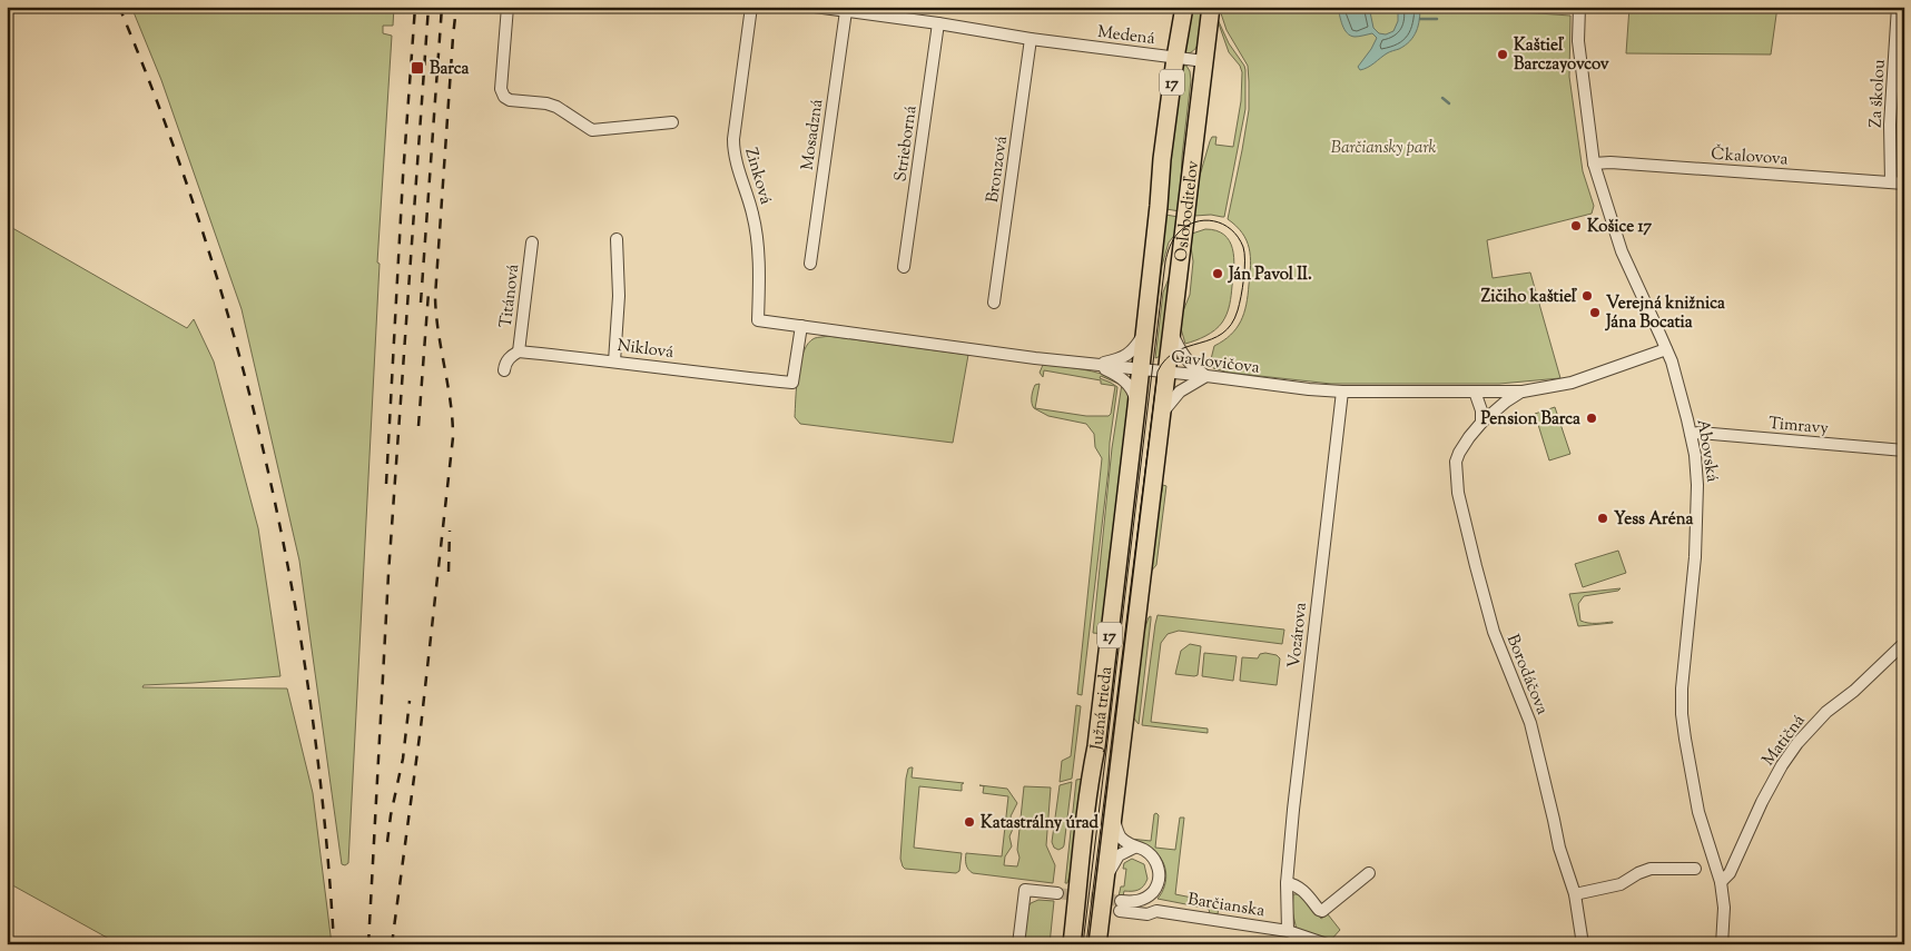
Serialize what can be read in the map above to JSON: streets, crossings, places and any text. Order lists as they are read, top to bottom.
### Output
{
  "streets": {
    "main road": ["17", "Osloboditeľov", "Južná trieda"],
    "street": [
      "Medená",
      "Za školou",
      "Mosadzná",
      "Strieborná",
      "Čkalovova",
      "Bronzová",
      "Zinková",
      "Titánová",
      "Niklová",
      "Gavlovičova",
      "Timravy",
      "Abovská",
      "Vozárova",
      "Borodáčova",
      "Matičná",
      "Barčianska"
    ]
  },
  "crossings": [
    ["Medená", "Mosadzná"],
    ["Medená", "Strieborná"],
    ["Medená", "Bronzová"],
    ["Medená", "Osloboditeľov"],
    ["Za školou", "Čkalovova"],
    ["Čkalovova", "Abovská"],
    ["Zinková", "Gavlovičova"],
    ["Osloboditeľov", "Gavlovičova"],
    ["Osloboditeľov", "Južná trieda"],
    ["Titánová", "Niklová"],
    ["Niklová", "Gavlovičova"],
    ["Gavlovičova", "Abovská"],
    ["Gavlovičova", "Vozárova"],
    ["Gavlovičova", "Borodáčova"],
    ["Timravy", "Abovská"],
    ["Abovská", "Matičná"],
    ["Vozárova", "Barčianska"]
  ],
  "parks": ["Barčiansky park"],
  "places": {
    "other": [
      "Kaštieľ Barczayovcov",
      "Košice 17",
      "Ján Pavol II.",
      "Zičiho kaštieľ",
      "Verejná knižnica Jána Bocatia",
      "Pension Barca",
      "Yess Aréna",
      "Katastrálny úrad"
    ],
    "transit": ["Barca"]
  }
}
